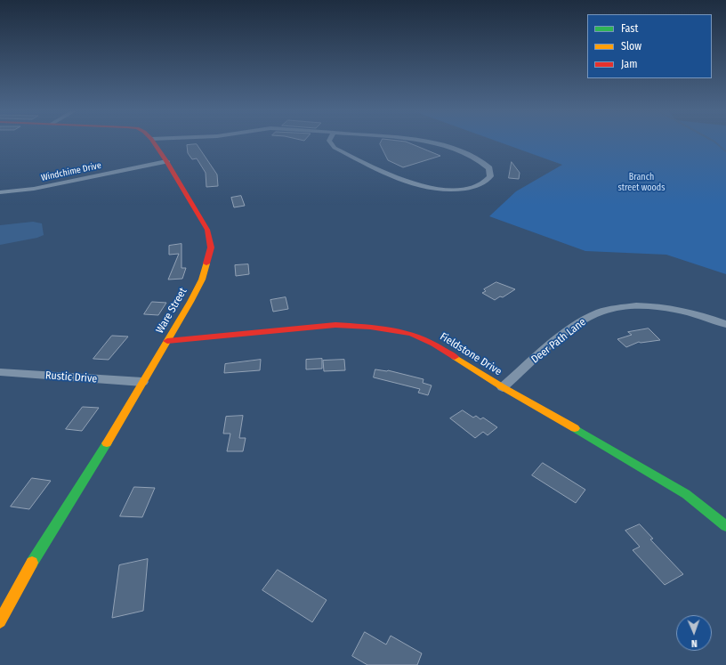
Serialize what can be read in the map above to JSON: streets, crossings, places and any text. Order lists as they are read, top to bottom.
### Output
{
  "streets": {
    "street": [
      "Windchime Drive",
      "Ware Street",
      "Deer Path Lane",
      "Fieldstone Drive",
      "Rustic Drive"
    ]
  },
  "crossings": [
    ["Windchime Drive", "Ware Street"],
    ["Ware Street", "Fieldstone Drive"],
    ["Ware Street", "Rustic Drive"],
    ["Deer Path Lane", "Fieldstone Drive"]
  ],
  "parks": ["Branch street woods"],
  "legend": ["Fast", "Slow", "Jam"],
  "north": "bottom"
}
